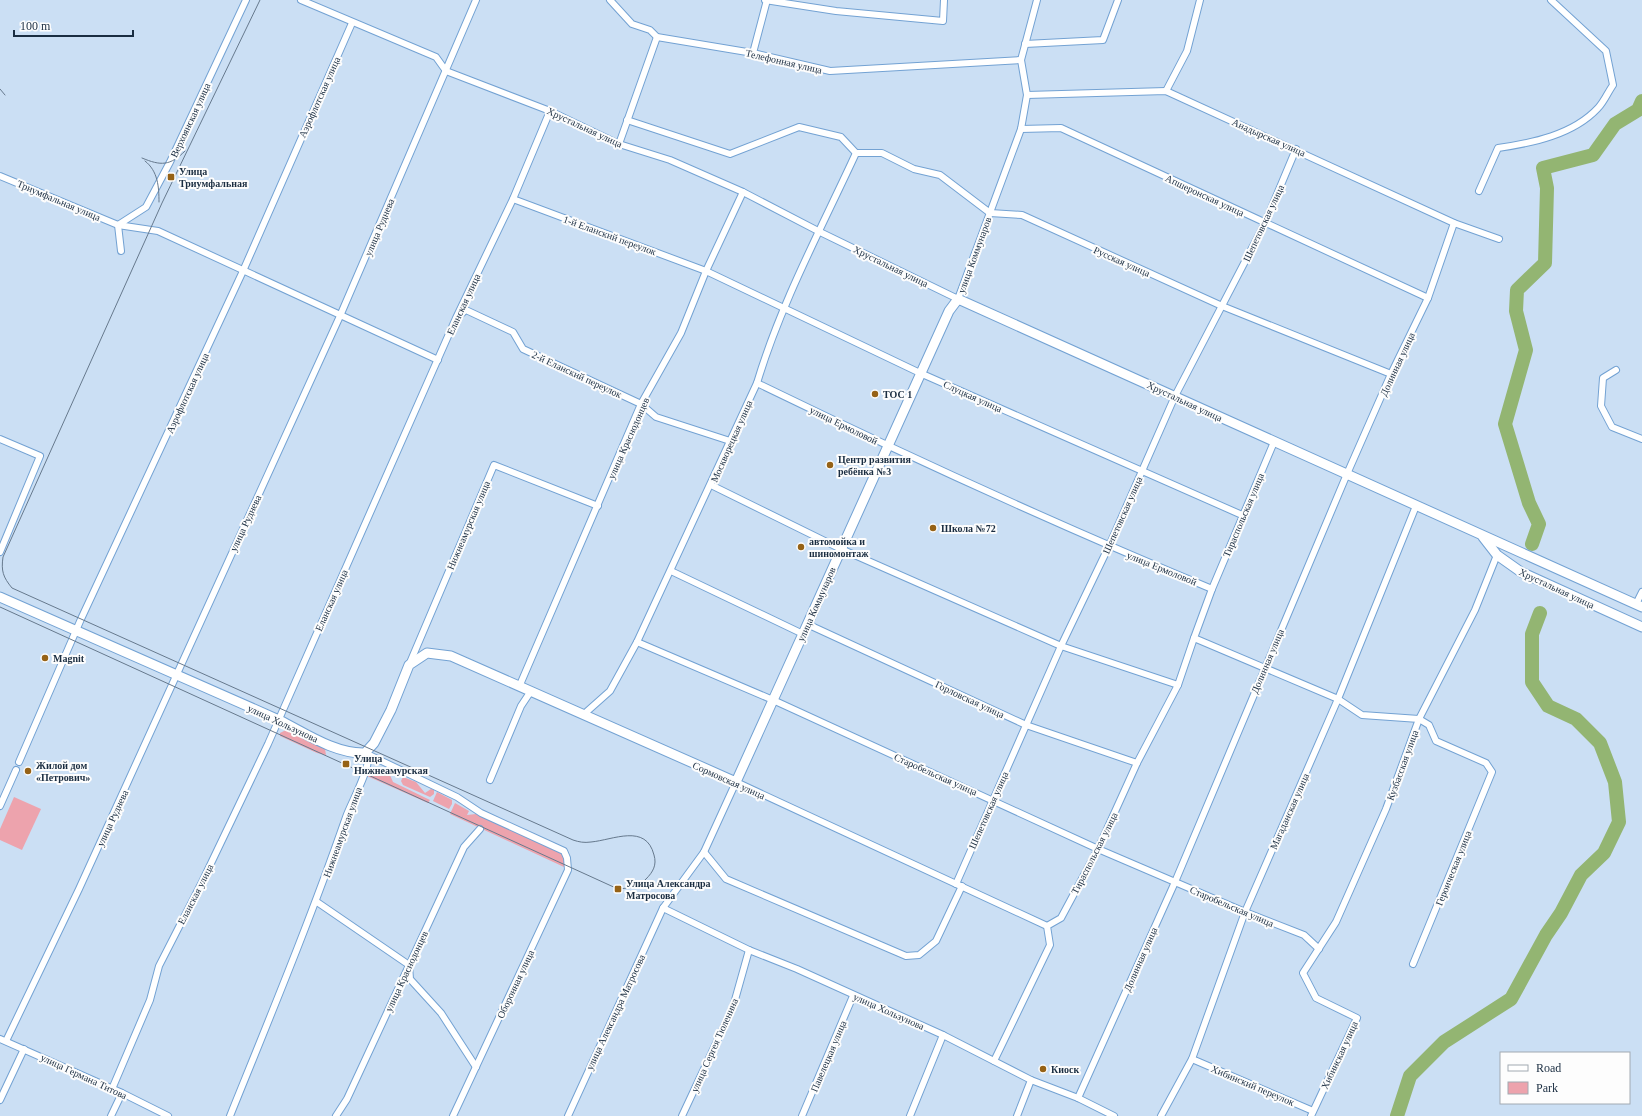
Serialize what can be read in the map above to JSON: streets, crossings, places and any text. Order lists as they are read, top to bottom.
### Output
{
  "streets": {
    "street": [
      "Телефонная улица",
      "Аэрофлотская улица",
      "Верхоянская улица",
      "Хрустальная улица",
      "Анадырская улица",
      "Апшеронская улица",
      "Триумфальная улица",
      "Шепетовская улица",
      "улица Руднева",
      "1-й Еланский переулок",
      "улица Коммунаров",
      "Русская улица",
      "Еланская улица",
      "Долинная улица",
      "2-й Еланский переулок",
      "Слуцкая улица",
      "улица Ермоловой",
      "улица Краснодонцев",
      "Москворецкая улица",
      "Тираспольская улица",
      "Нижнеамурская улица",
      "Горловская улица",
      "улица Хользунова",
      "Кузбасская улица",
      "Старобельская улица",
      "Сормовская улица",
      "Магаданская улица",
      "Героическая улица",
      "Оборонная улица",
      "улица Александра Матросова",
      "улица Сергея Тюленина",
      "Хибинская улица",
      "Павелецкая улица",
      "улица Германа Титова",
      "Хибинский переулок"
    ]
  },
  "crossings": [
    ["Телефонная улица", "улица Коммунаров"],
    ["Аэрофлотская улица", "Хрустальная улица"],
    ["Аэрофлотская улица", "Триумфальная улица"],
    ["Аэрофлотская улица", "улица Хользунова"],
    ["Верхоянская улица", "Триумфальная улица"],
    ["Хрустальная улица", "Шепетовская улица"],
    ["Хрустальная улица", "улица Руднева"],
    ["Хрустальная улица", "улица Коммунаров"],
    ["Хрустальная улица", "Еланская улица"],
    ["Хрустальная улица", "Долинная улица"],
    ["Хрустальная улица", "улица Краснодонцев"],
    ["Хрустальная улица", "Москворецкая улица"],
    ["Хрустальная улица", "Тираспольская улица"],
    ["Хрустальная улица", "Кузбасская улица"],
    ["Хрустальная улица", "Магаданская улица"],
    ["Анадырская улица", "Шепетовская улица"],
    ["Анадырская улица", "улица Коммунаров"],
    ["Анадырская улица", "Долинная улица"],
    ["Апшеронская улица", "Шепетовская улица"],
    ["Апшеронская улица", "улица Коммунаров"],
    ["Апшеронская улица", "Долинная улица"],
    ["Триумфальная улица", "улица Руднева"],
    ["Триумфальная улица", "Еланская улица"],
    ["Шепетовская улица", "улица Коммунаров"],
    ["Шепетовская улица", "Русская улица"],
    ["Шепетовская улица", "Слуцкая улица"],
    ["Шепетовская улица", "улица Ермоловой"],
    ["Шепетовская улица", "Горловская улица"],
    ["Шепетовская улица", "Старобельская улица"],
    ["Шепетовская улица", "Сормовская улица"],
    ["улица Руднева", "улица Хользунова"],
    ["улица Руднева", "улица Германа Титова"],
    ["1-й Еланский переулок", "Еланская улица"],
    ["1-й Еланский переулок", "Слуцкая улица"],
    ["1-й Еланский переулок", "улица Краснодонцев"],
    ["улица Коммунаров", "Русская улица"],
    ["улица Коммунаров", "Слуцкая улица"],
    ["улица Коммунаров", "улица Ермоловой"],
    ["улица Коммунаров", "Горловская улица"],
    ["улица Коммунаров", "улица Хользунова"],
    ["улица Коммунаров", "Старобельская улица"],
    ["улица Коммунаров", "Сормовская улица"],
    ["улица Коммунаров", "улица Александра Матросова"],
    ["Русская улица", "Долинная улица"],
    ["Еланская улица", "2-й Еланский переулок"],
    ["Еланская улица", "улица Хользунова"],
    ["Еланская улица", "улица Германа Титова"],
    ["Долинная улица", "улица Хользунова"],
    ["Долинная улица", "Старобельская улица"],
    ["2-й Еланский переулок", "улица Краснодонцев"],
    ["2-й Еланский переулок", "Москворецкая улица"],
    ["Слуцкая улица", "улица Краснодонцев"],
    ["Слуцкая улица", "Москворецкая улица"],
    ["Слуцкая улица", "Тираспольская улица"],
    ["улица Ермоловой", "Москворецкая улица"],
    ["улица Ермоловой", "Тираспольская улица"],
    ["улица Краснодонцев", "Нижнеамурская улица"],
    ["улица Краснодонцев", "Сормовская улица"],
    ["Москворецкая улица", "Старобельская улица"],
    ["Москворецкая улица", "Сормовская улица"],
    ["Тираспольская улица", "Горловская улица"],
    ["Тираспольская улица", "Старобельская улица"],
    ["Тираспольская улица", "Сормовская улица"],
    ["Нижнеамурская улица", "улица Хользунова"],
    ["Нижнеамурская улица", "Сормовская улица"],
    ["улица Хользунова", "Оборонная улица"],
    ["улица Хользунова", "улица Александра Матросова"],
    ["улица Хользунова", "улица Сергея Тюленина"],
    ["улица Хользунова", "Павелецкая улица"],
    ["Кузбасская улица", "Старобельская улица"],
    ["Кузбасская улица", "Героическая улица"],
    ["Кузбасская улица", "Хибинская улица"],
    ["Старобельская улица", "Магаданская улица"],
    ["Магаданская улица", "Хибинский переулок"],
    ["Хибинская улица", "Хибинский переулок"]
  ],
  "places": {
    "transit": ["Улица Триумфальная", "Улица Нижнеамурская", "Улица Александра Матросова"],
    "other": [
      "ТОС 1",
      "Центр развития ребёнка №3",
      "Школа №72",
      "автомойка и шиномонтаж",
      "Magnit",
      "Жилой дом «Петрович»",
      "Киоск"
    ]
  },
  "legend": ["Road", "Park"],
  "scale_bar": "100 m"
}
